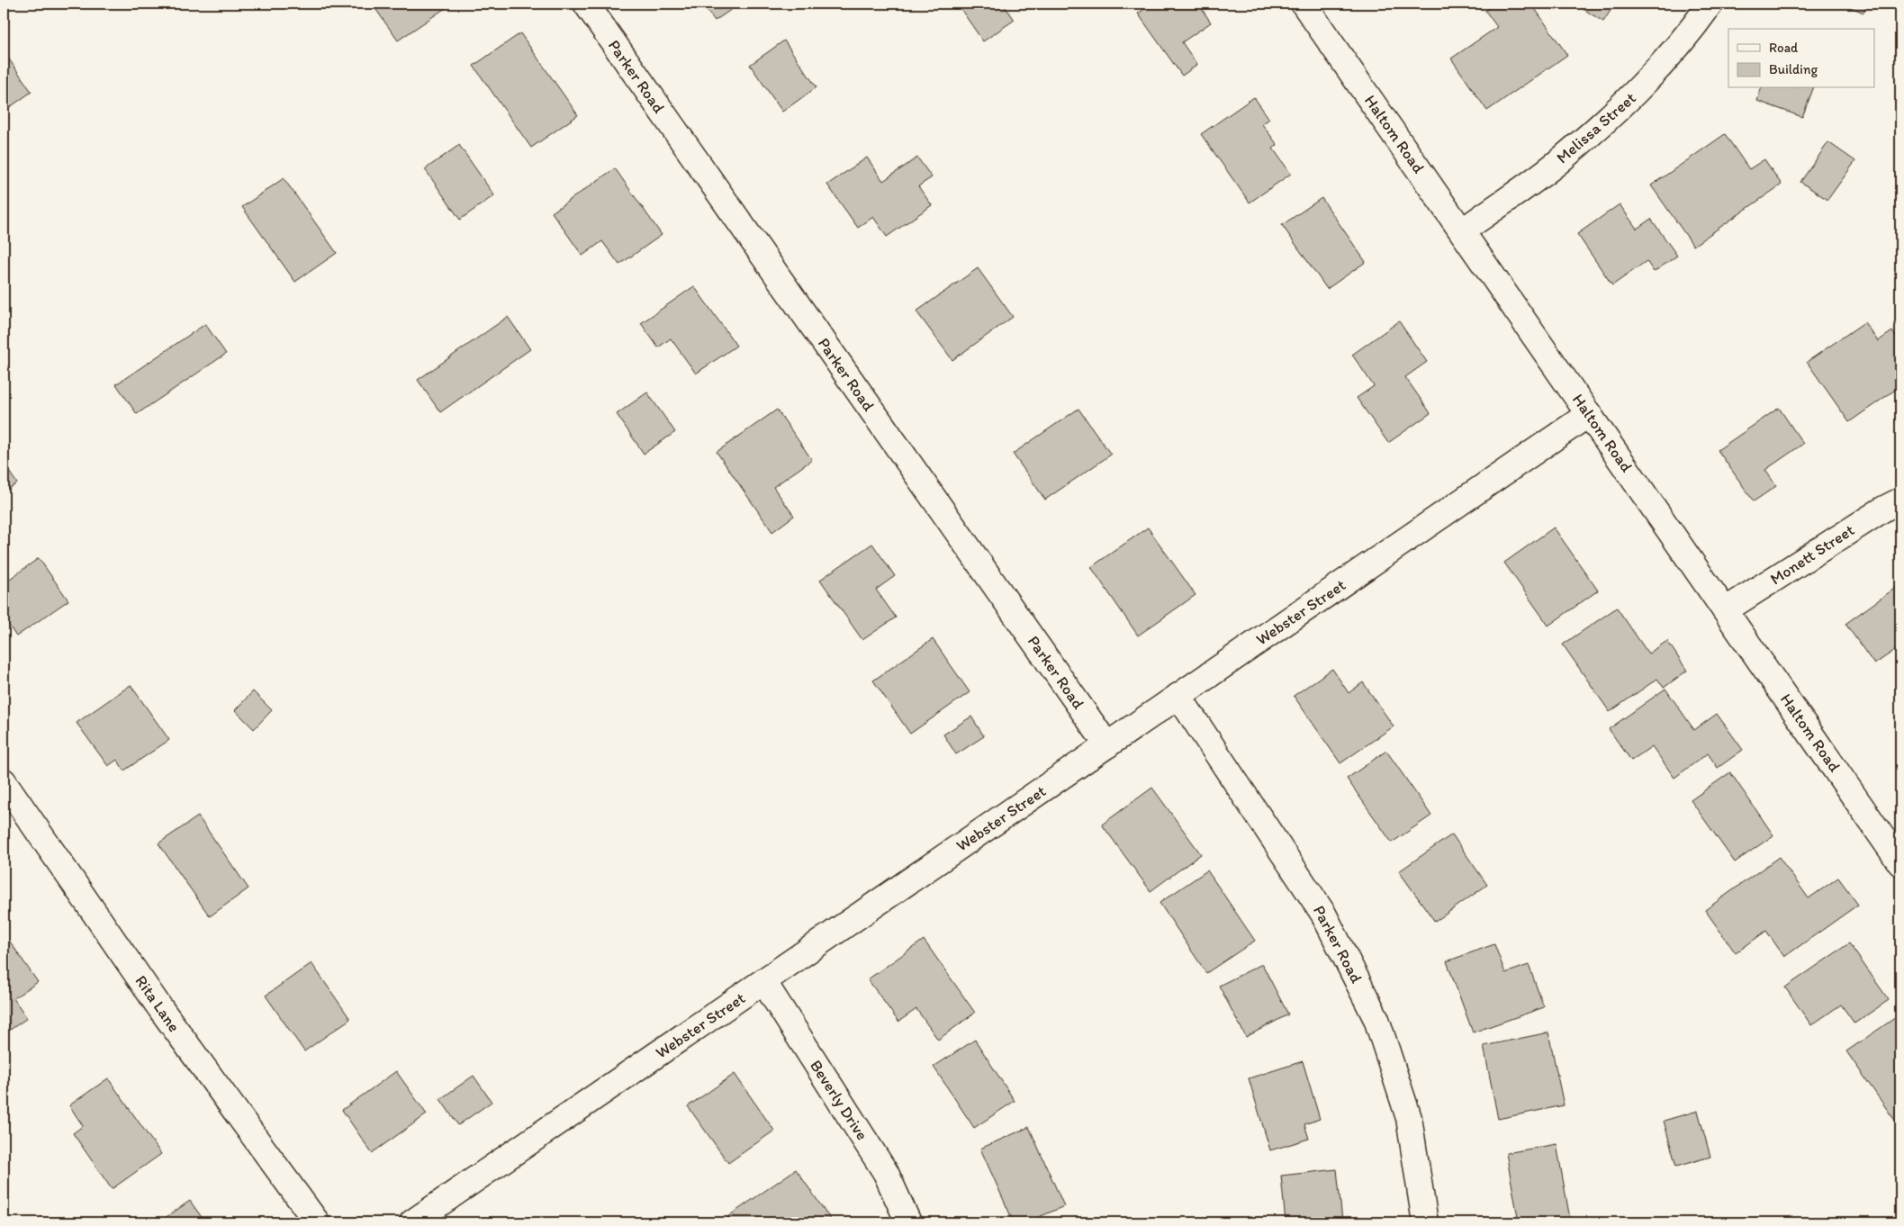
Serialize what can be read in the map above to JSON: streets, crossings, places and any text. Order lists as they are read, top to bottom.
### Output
{
  "streets": {
    "street": [
      "Parker Road",
      "Melissa Street",
      "Haltom Road",
      "Monett Street",
      "Webster Street",
      "Rita Lane",
      "Beverly Drive"
    ]
  },
  "crossings": [
    ["Parker Road", "Webster Street"],
    ["Melissa Street", "Haltom Road"],
    ["Haltom Road", "Monett Street"],
    ["Haltom Road", "Webster Street"],
    ["Webster Street", "Beverly Drive"]
  ],
  "legend": ["Road", "Building"]
}
